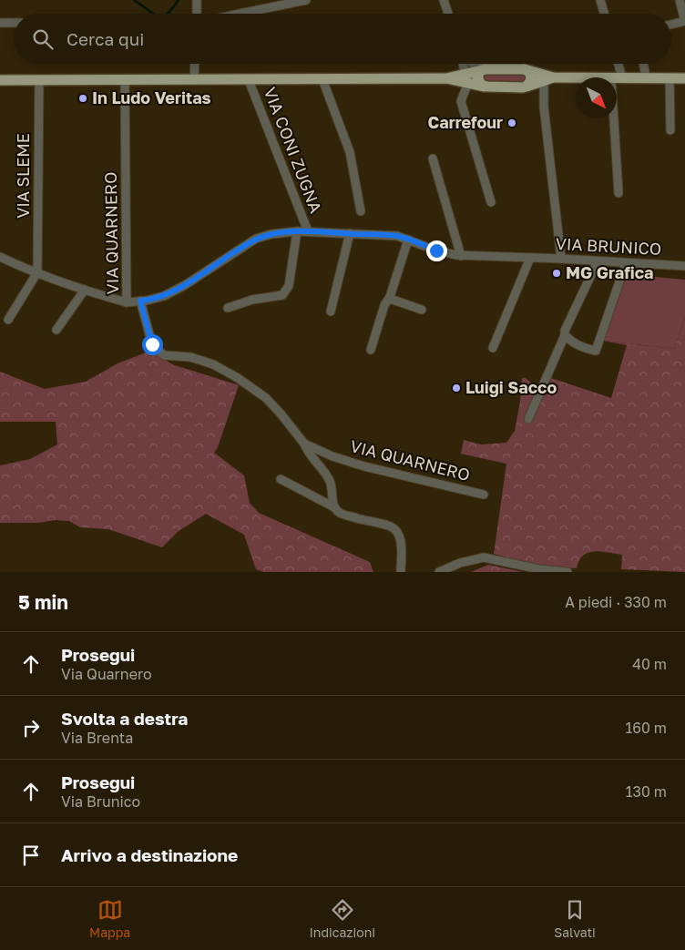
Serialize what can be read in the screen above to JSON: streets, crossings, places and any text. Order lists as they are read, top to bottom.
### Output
{
  "streets": {
    "street": [
      "VIA CONI ZUGNA",
      "VIA SLEME",
      "VIA QUARNERO",
      "VIA BRUNICO"
    ]
  },
  "crossings": [
    ["VIA CONI ZUGNA", "VIA BRUNICO"],
    ["VIA QUARNERO", "VIA BRUNICO"]
  ],
  "places": [
    "In Ludo Veritas",
    "Carrefour",
    "MG Grafica",
    "Luigi Sacco"
  ],
  "north": "bottom right",
  "page": {
    "search": "Cerca qui",
    "heading": ["5 min", "A piedi · 330 m"],
    "list": [
      ["Prosegui", "Via Quarnero", "40 m"],
      ["Svolta a destra", "Via Brenta", "160 m"],
      ["Prosegui", "Via Brunico", "130 m"],
      "Arrivo a destinazione"
    ],
    "nav": ["Mappa", "Indicazioni", "Salvati"]
  }
}
